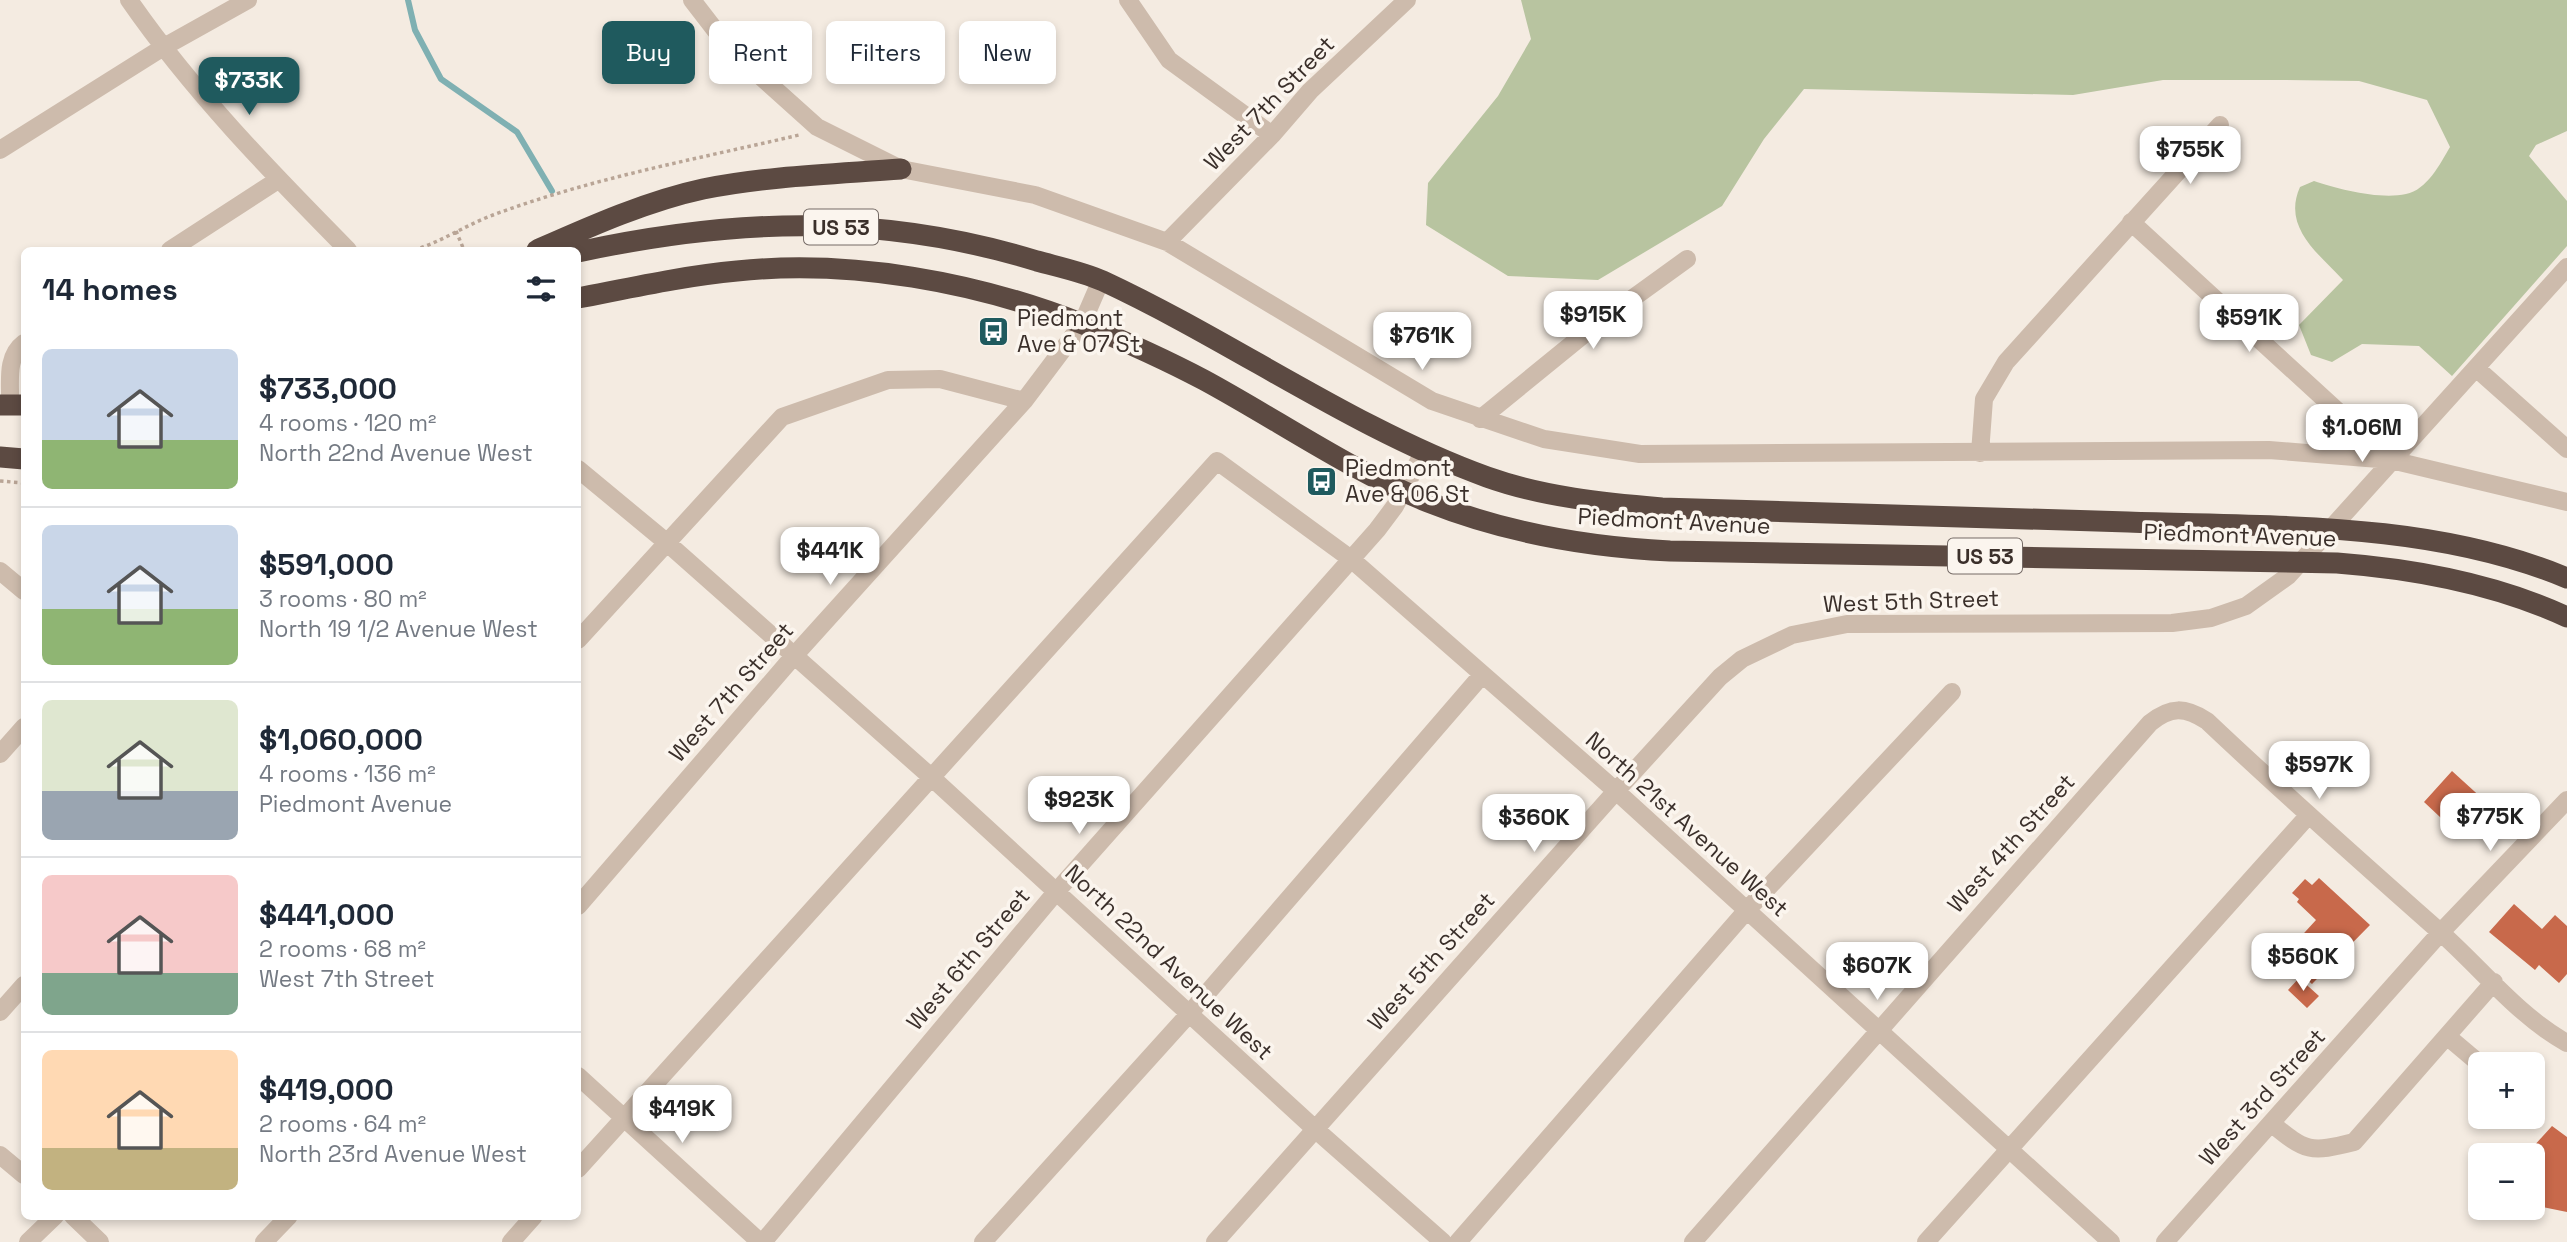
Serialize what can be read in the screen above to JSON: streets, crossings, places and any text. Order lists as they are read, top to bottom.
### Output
{
  "streets": {
    "highway": ["US 53", "Piedmont Avenue"],
    "street": [
      "West 7th Street",
      "West 5th Street",
      "North 21st Avenue West",
      "West 4th Street",
      "West 6th Street",
      "North 22nd Avenue West",
      "West 3rd Street"
    ]
  },
  "crossings": [
    ["West 7th Street", "Piedmont Avenue"],
    ["West 7th Street", "North 22nd Avenue West"],
    ["Piedmont Avenue", "West 6th Street"],
    ["West 5th Street", "North 21st Avenue West"],
    ["West 5th Street", "North 22nd Avenue West"],
    ["North 21st Avenue West", "West 4th Street"],
    ["North 21st Avenue West", "West 6th Street"],
    ["North 21st Avenue West", "North 22nd Avenue West"],
    ["West 6th Street", "North 22nd Avenue West"]
  ],
  "places": {
    "bus stop": ["Piedmont Ave & 07 St", "Piedmont Ave & 06 St"]
  },
  "page": {
    "chip": [
      "Buy",
      "Rent",
      "Filters",
      "New"
    ],
    "price": [
      "$733K",
      "$755K",
      "$915K",
      "$591K",
      "$761K",
      "$1.06M",
      "$441K",
      "$597K",
      "$923K",
      "$775K",
      "$360K",
      "$560K",
      "$607K",
      "$419K"
    ],
    "heading": "14 homes",
    "list": [
      {
        "name": "$733,000",
        "note": "4 rooms · 120 m² · North 22nd Avenue West"
      },
      {
        "name": "$591,000",
        "note": "3 rooms · 80 m² · North 19 1/2 Avenue West"
      },
      {
        "name": "$1,060,000",
        "note": "4 rooms · 136 m² · Piedmont Avenue"
      },
      {
        "name": "$441,000",
        "note": "2 rooms · 68 m² · West 7th Street"
      },
      {
        "name": "$419,000",
        "note": "2 rooms · 64 m² · North 23rd Avenue West"
      }
    ],
    "map_buttons": ["+", "−"]
  }
}
